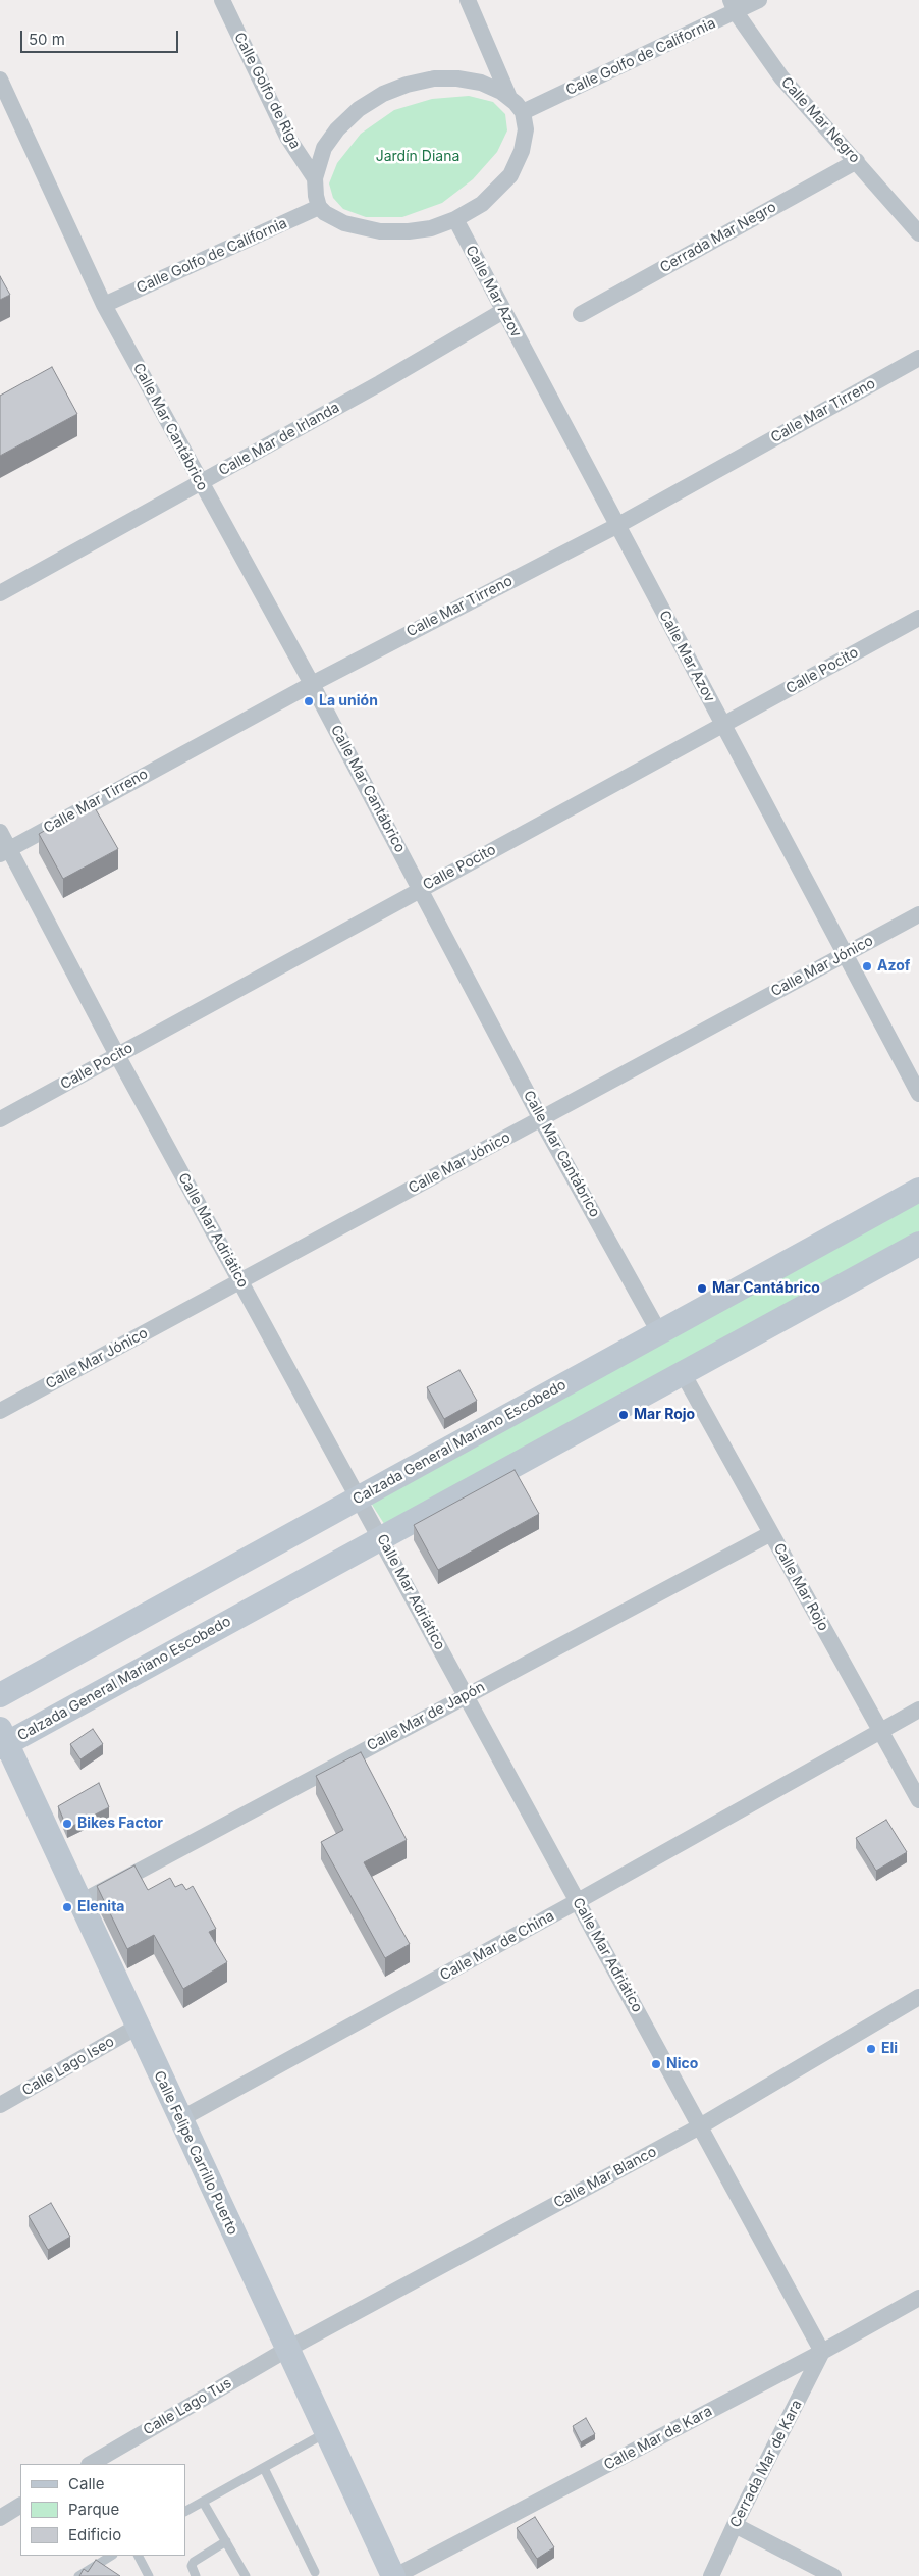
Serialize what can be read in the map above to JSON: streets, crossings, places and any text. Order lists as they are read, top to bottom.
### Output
{
  "streets": {
    "main road": ["Calzada General Mariano Escobedo", "Calle Felipe Carrillo Puerto"],
    "street": [
      "Calle Golfo de California",
      "Calle Golfo de Riga",
      "Calle Mar Negro",
      "Cerrada Mar Negro",
      "Calle Mar Azov",
      "Calle Mar Tirreno",
      "Calle Mar Cantábrico",
      "Calle Mar de Irlanda",
      "Calle Pocito",
      "Calle Mar Jónico",
      "Calle Mar Adriático",
      "Calle Mar Rojo",
      "Calle Mar de Japón",
      "Calle Mar de China",
      "Calle Lago Iseo",
      "Calle Mar Blanco",
      "Calle Lago Tus",
      "Calle Mar de Kara",
      "Cerrada Mar de Kara"
    ]
  },
  "crossings": [
    ["Calle Golfo de California", "Calle Mar Negro"],
    ["Calle Golfo de California", "Calle Mar Cantábrico"],
    ["Calle Mar Negro", "Cerrada Mar Negro"],
    ["Calle Mar Azov", "Calle Mar Tirreno"],
    ["Calle Mar Azov", "Calle Mar de Irlanda"],
    ["Calle Mar Azov", "Calle Pocito"],
    ["Calle Mar Azov", "Calle Mar Jónico"],
    ["Calle Mar Tirreno", "Calle Mar Cantábrico"],
    ["Calle Mar Tirreno", "Calle Mar Adriático"],
    ["Calle Mar Cantábrico", "Calle Mar de Irlanda"],
    ["Calle Mar Cantábrico", "Calle Pocito"],
    ["Calle Mar Cantábrico", "Calle Mar Jónico"],
    ["Calle Mar Cantábrico", "Calzada General Mariano Escobedo"],
    ["Calle Pocito", "Calle Mar Adriático"],
    ["Calle Mar Jónico", "Calle Mar Adriático"],
    ["Calle Mar Adriático", "Calzada General Mariano Escobedo"],
    ["Calle Mar Adriático", "Calle Mar de Japón"],
    ["Calle Mar Adriático", "Calle Mar de China"],
    ["Calle Mar Adriático", "Calle Mar Blanco"],
    ["Calle Mar Adriático", "Calle Mar de Kara"],
    ["Calle Mar Adriático", "Cerrada Mar de Kara"],
    ["Calzada General Mariano Escobedo", "Calle Mar Rojo"],
    ["Calzada General Mariano Escobedo", "Calle Felipe Carrillo Puerto"],
    ["Calle Mar Rojo", "Calle Mar de Japón"],
    ["Calle Mar Rojo", "Calle Mar de China"],
    ["Calle Mar de Japón", "Calle Felipe Carrillo Puerto"],
    ["Calle Mar de China", "Calle Felipe Carrillo Puerto"],
    ["Calle Lago Iseo", "Calle Felipe Carrillo Puerto"],
    ["Calle Felipe Carrillo Puerto", "Calle Mar Blanco"],
    ["Calle Felipe Carrillo Puerto", "Calle Lago Tus"],
    ["Calle Felipe Carrillo Puerto", "Calle Mar de Kara"],
    ["Calle Mar Blanco", "Calle Lago Tus"],
    ["Calle Mar de Kara", "Cerrada Mar de Kara"]
  ],
  "parks": ["Jardín Diana"],
  "places": [
    "La unión",
    "Azof",
    "Mar Cantábrico",
    "Mar Rojo",
    "Bikes Factor",
    "Elenita",
    "Eli",
    "Nico"
  ],
  "legend": ["Calle", "Parque", "Edificio"],
  "scale_bar": "50 m"
}
